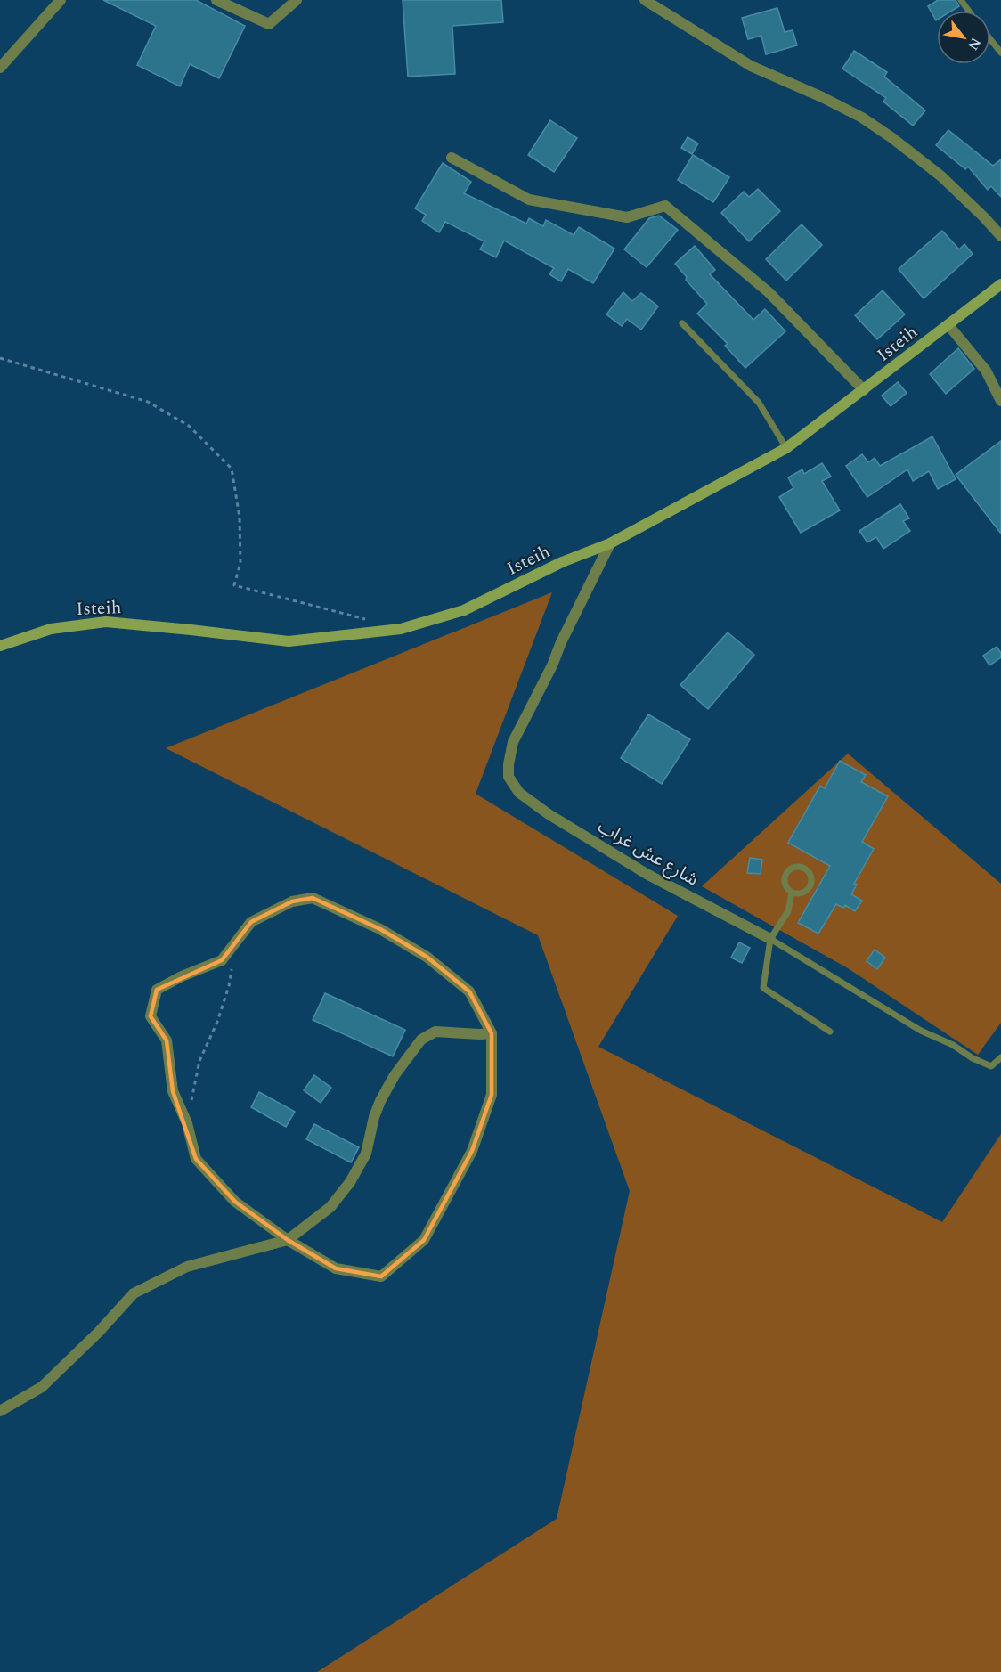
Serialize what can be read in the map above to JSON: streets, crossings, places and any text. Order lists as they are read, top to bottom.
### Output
{
  "streets": {
    "street": ["Isteih", "شارع عش غراب"]
  },
  "crossings": [
    ["Isteih", "شارع عش غراب"]
  ],
  "north": "bottom right"
}
